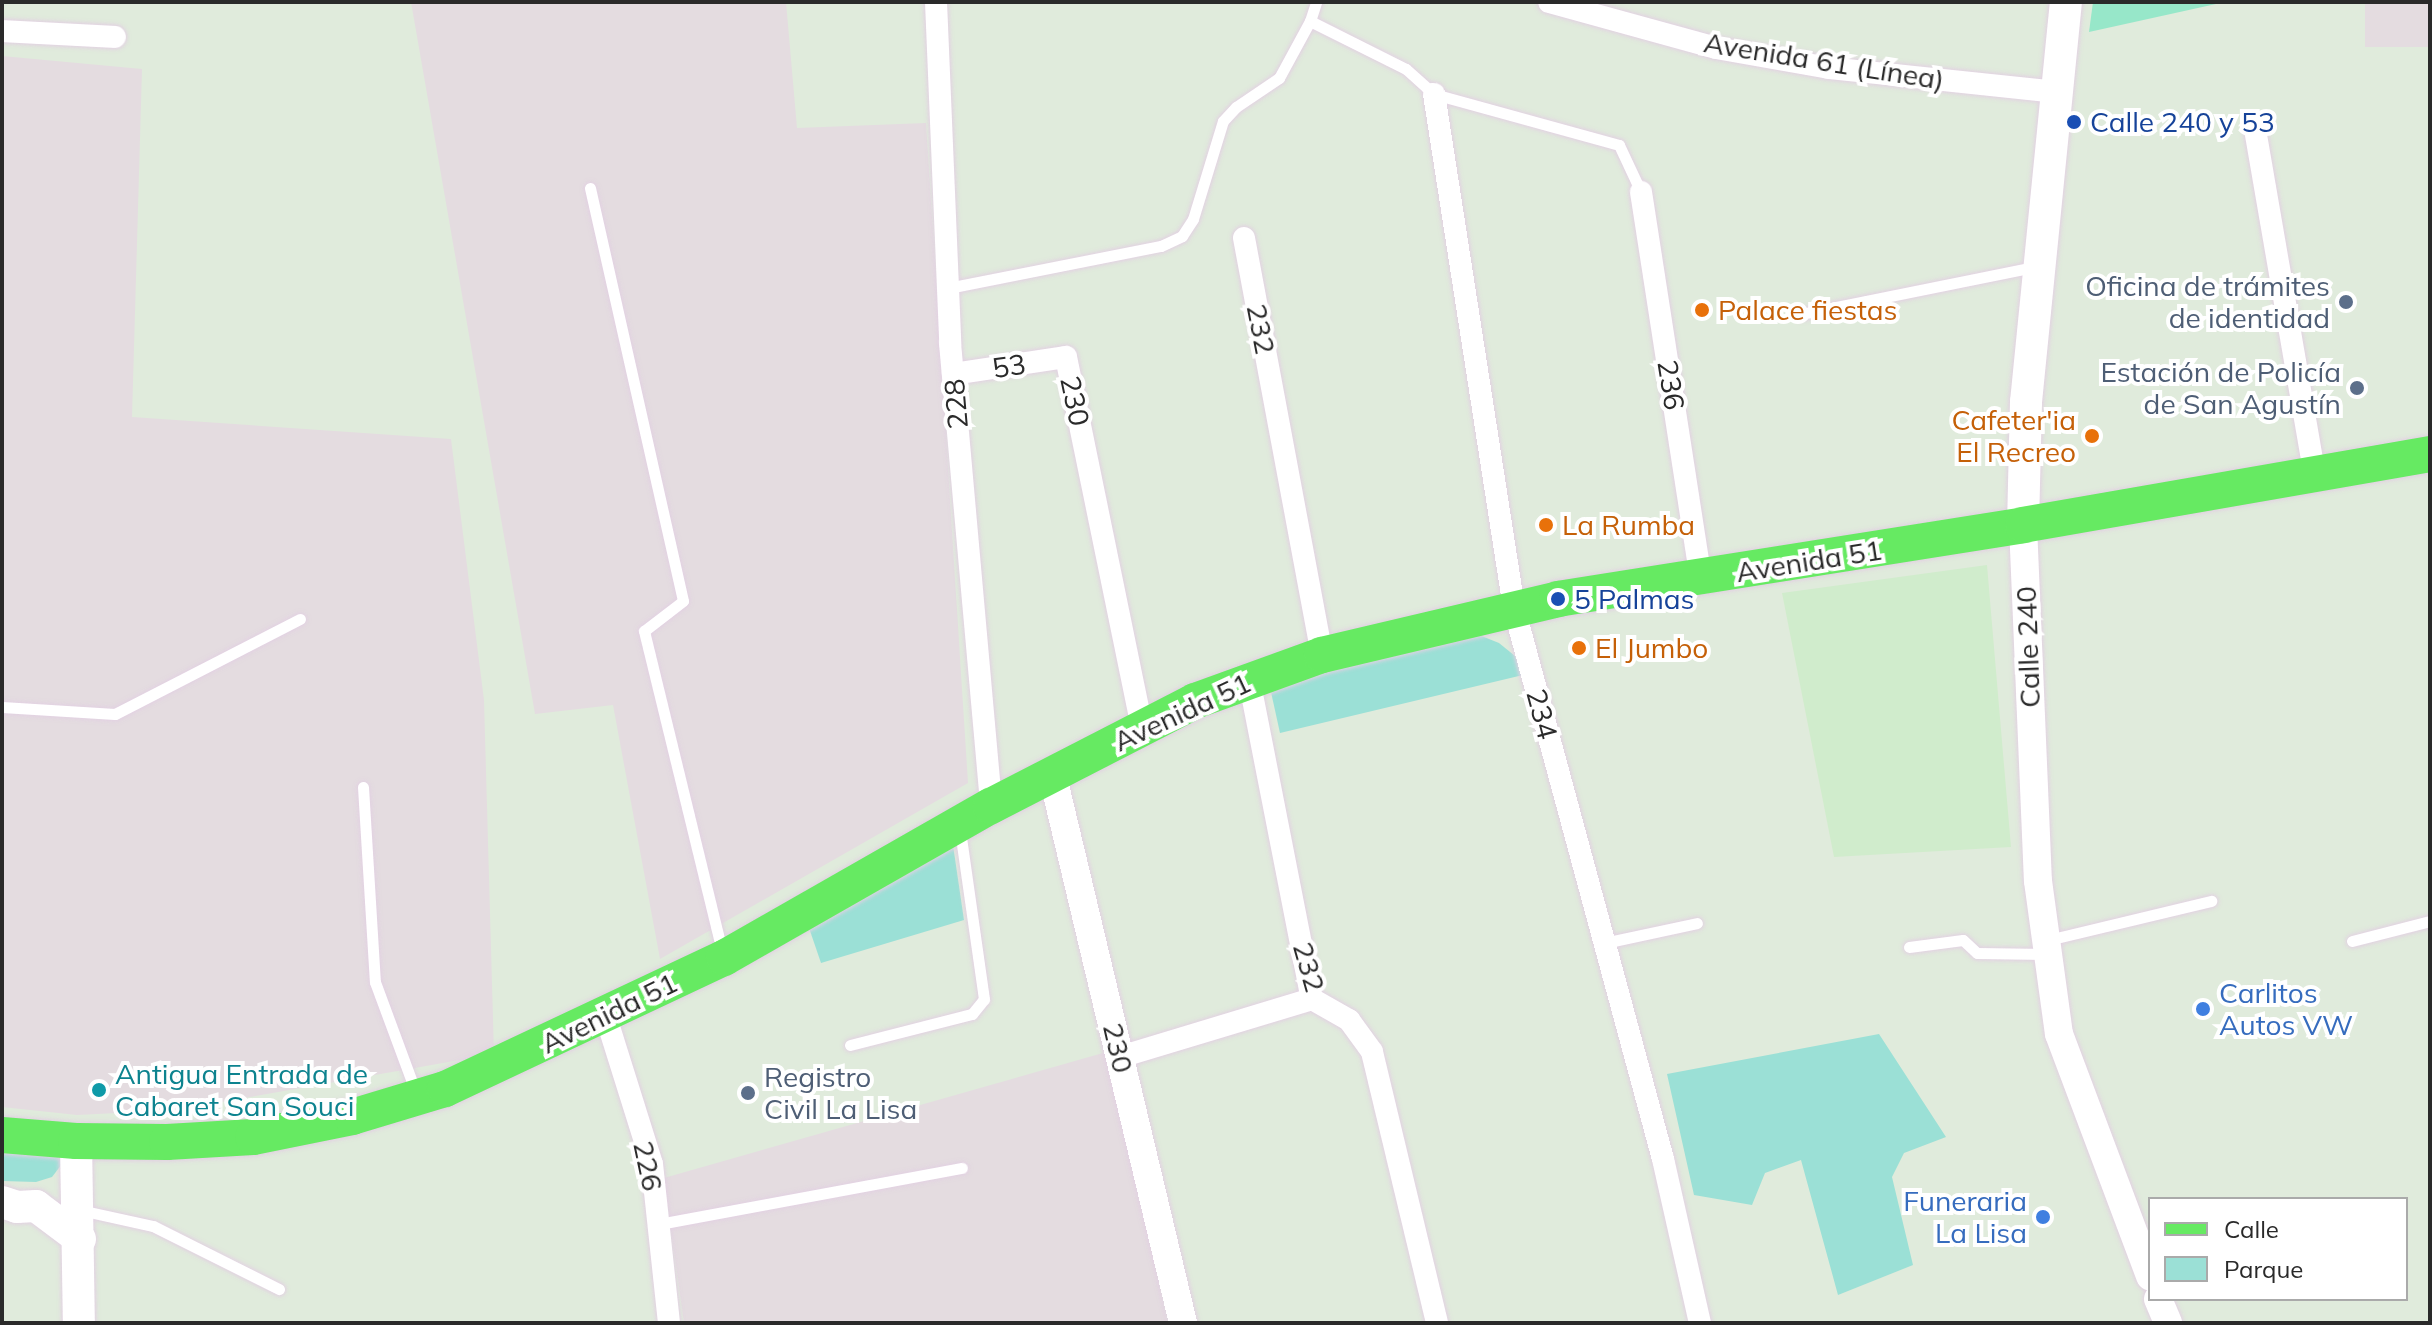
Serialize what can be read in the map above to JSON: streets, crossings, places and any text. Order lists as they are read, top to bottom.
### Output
{
  "streets": {
    "main road": ["Avenida 51", "Calle 240"],
    "street": [
      "Avenida 61 (Línea)",
      "232",
      "53",
      "236",
      "230",
      "228",
      "234",
      "226"
    ]
  },
  "crossings": [
    ["Avenida 61 (Línea)", "Calle 240"],
    ["232", "Avenida 51"],
    ["53", "230"],
    ["53", "228"],
    ["236", "Avenida 51"],
    ["230", "Avenida 51"],
    ["228", "Avenida 51"],
    ["Avenida 51", "Calle 240"],
    ["Avenida 51", "234"],
    ["Avenida 51", "226"]
  ],
  "places": [
    "Calle 240 y 53",
    "Oficina de trámites de identidad",
    "Palace fiestas",
    "Estación de Policía de San Agustín",
    "Cafeter'ia El Recreo",
    "La Rumba",
    "5 Palmas",
    "El Jumbo",
    "Carlitos Autos VW",
    "Antigua Entrada de Cabaret San Souci",
    "Registro Civil La Lisa",
    "Funeraria La Lisa"
  ],
  "legend": ["Calle", "Parque"]
}
